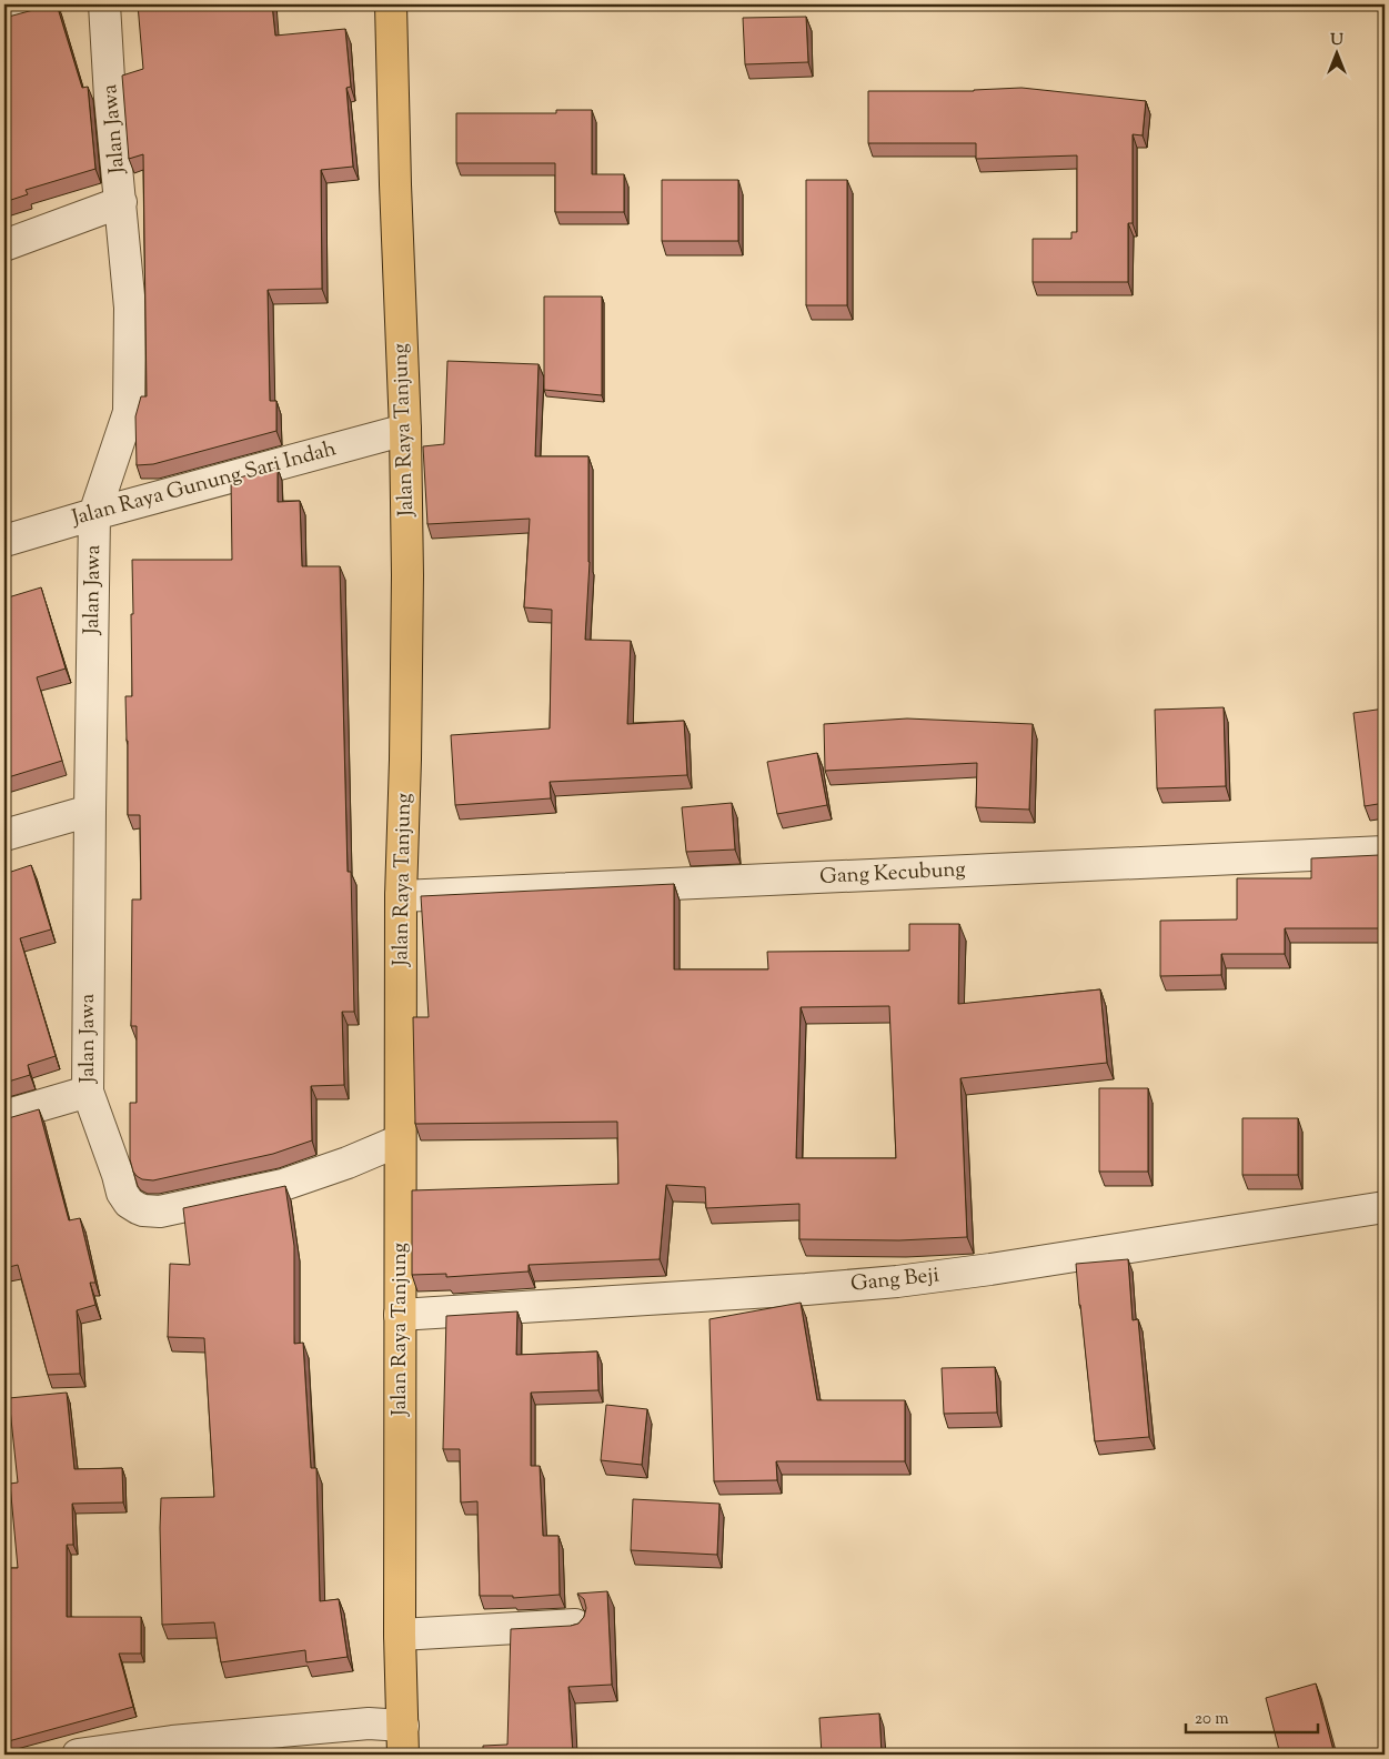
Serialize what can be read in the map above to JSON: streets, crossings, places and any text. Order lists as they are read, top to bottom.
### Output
{
  "streets": {
    "main road": ["Jalan Raya Tanjung"],
    "street": [
      "Jalan Jawa",
      "Jalan Raya Gunung Sari Indah",
      "Gang Kecubung",
      "Gang Beji"
    ]
  },
  "crossings": [
    ["Jalan Jawa", "Jalan Raya Tanjung"],
    ["Jalan Jawa", "Jalan Raya Gunung Sari Indah"],
    ["Jalan Raya Tanjung", "Jalan Raya Gunung Sari Indah"],
    ["Jalan Raya Tanjung", "Gang Kecubung"],
    ["Jalan Raya Tanjung", "Gang Beji"]
  ],
  "scale_bar": "20 m",
  "north": "top"
}
